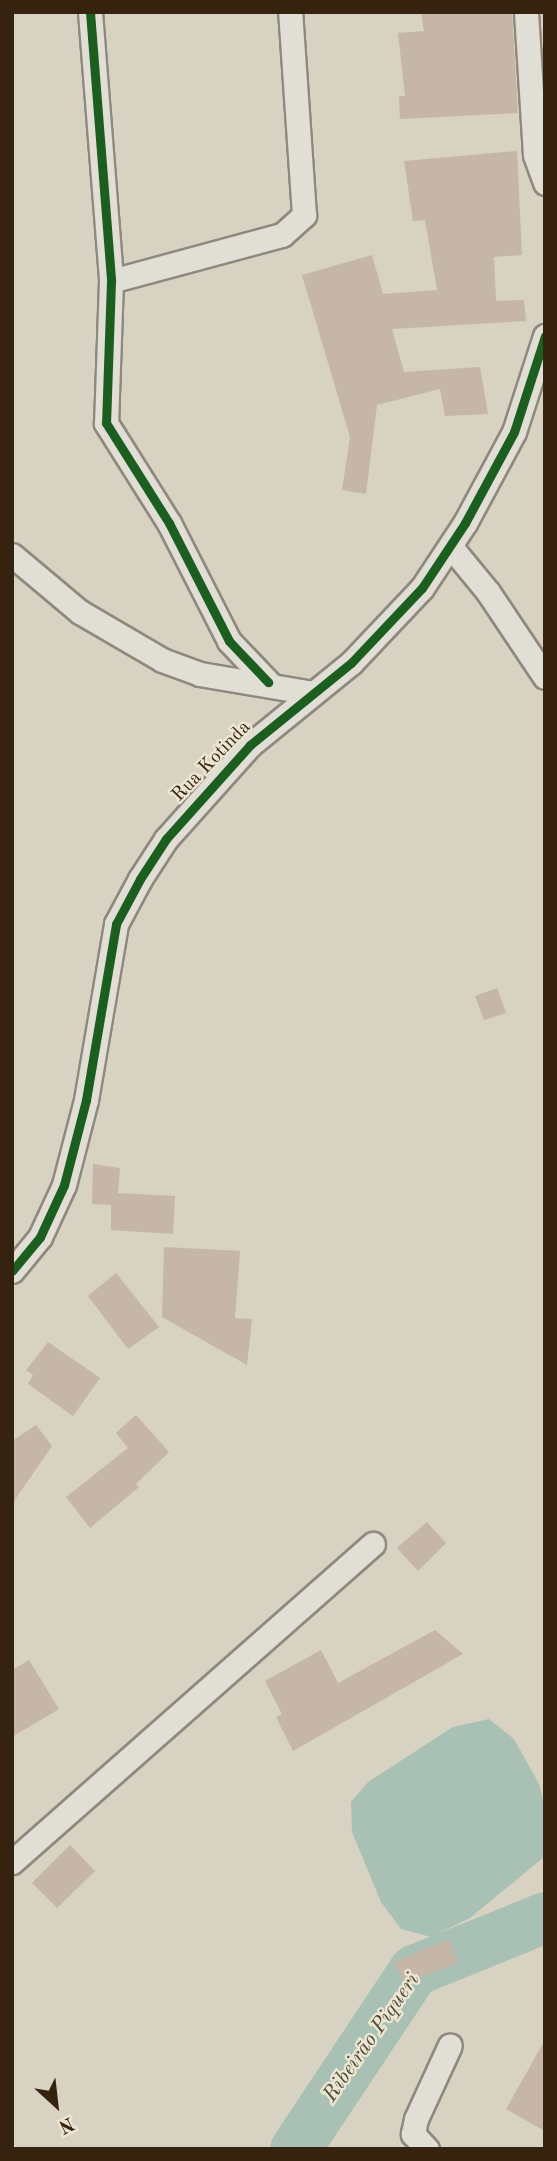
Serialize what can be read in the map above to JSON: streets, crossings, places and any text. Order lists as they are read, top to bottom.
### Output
{
  "streets": {
    "street": ["Rua Kotinda"]
  },
  "water": ["Ribeirão Piqueri"],
  "north": "bottom right"
}
